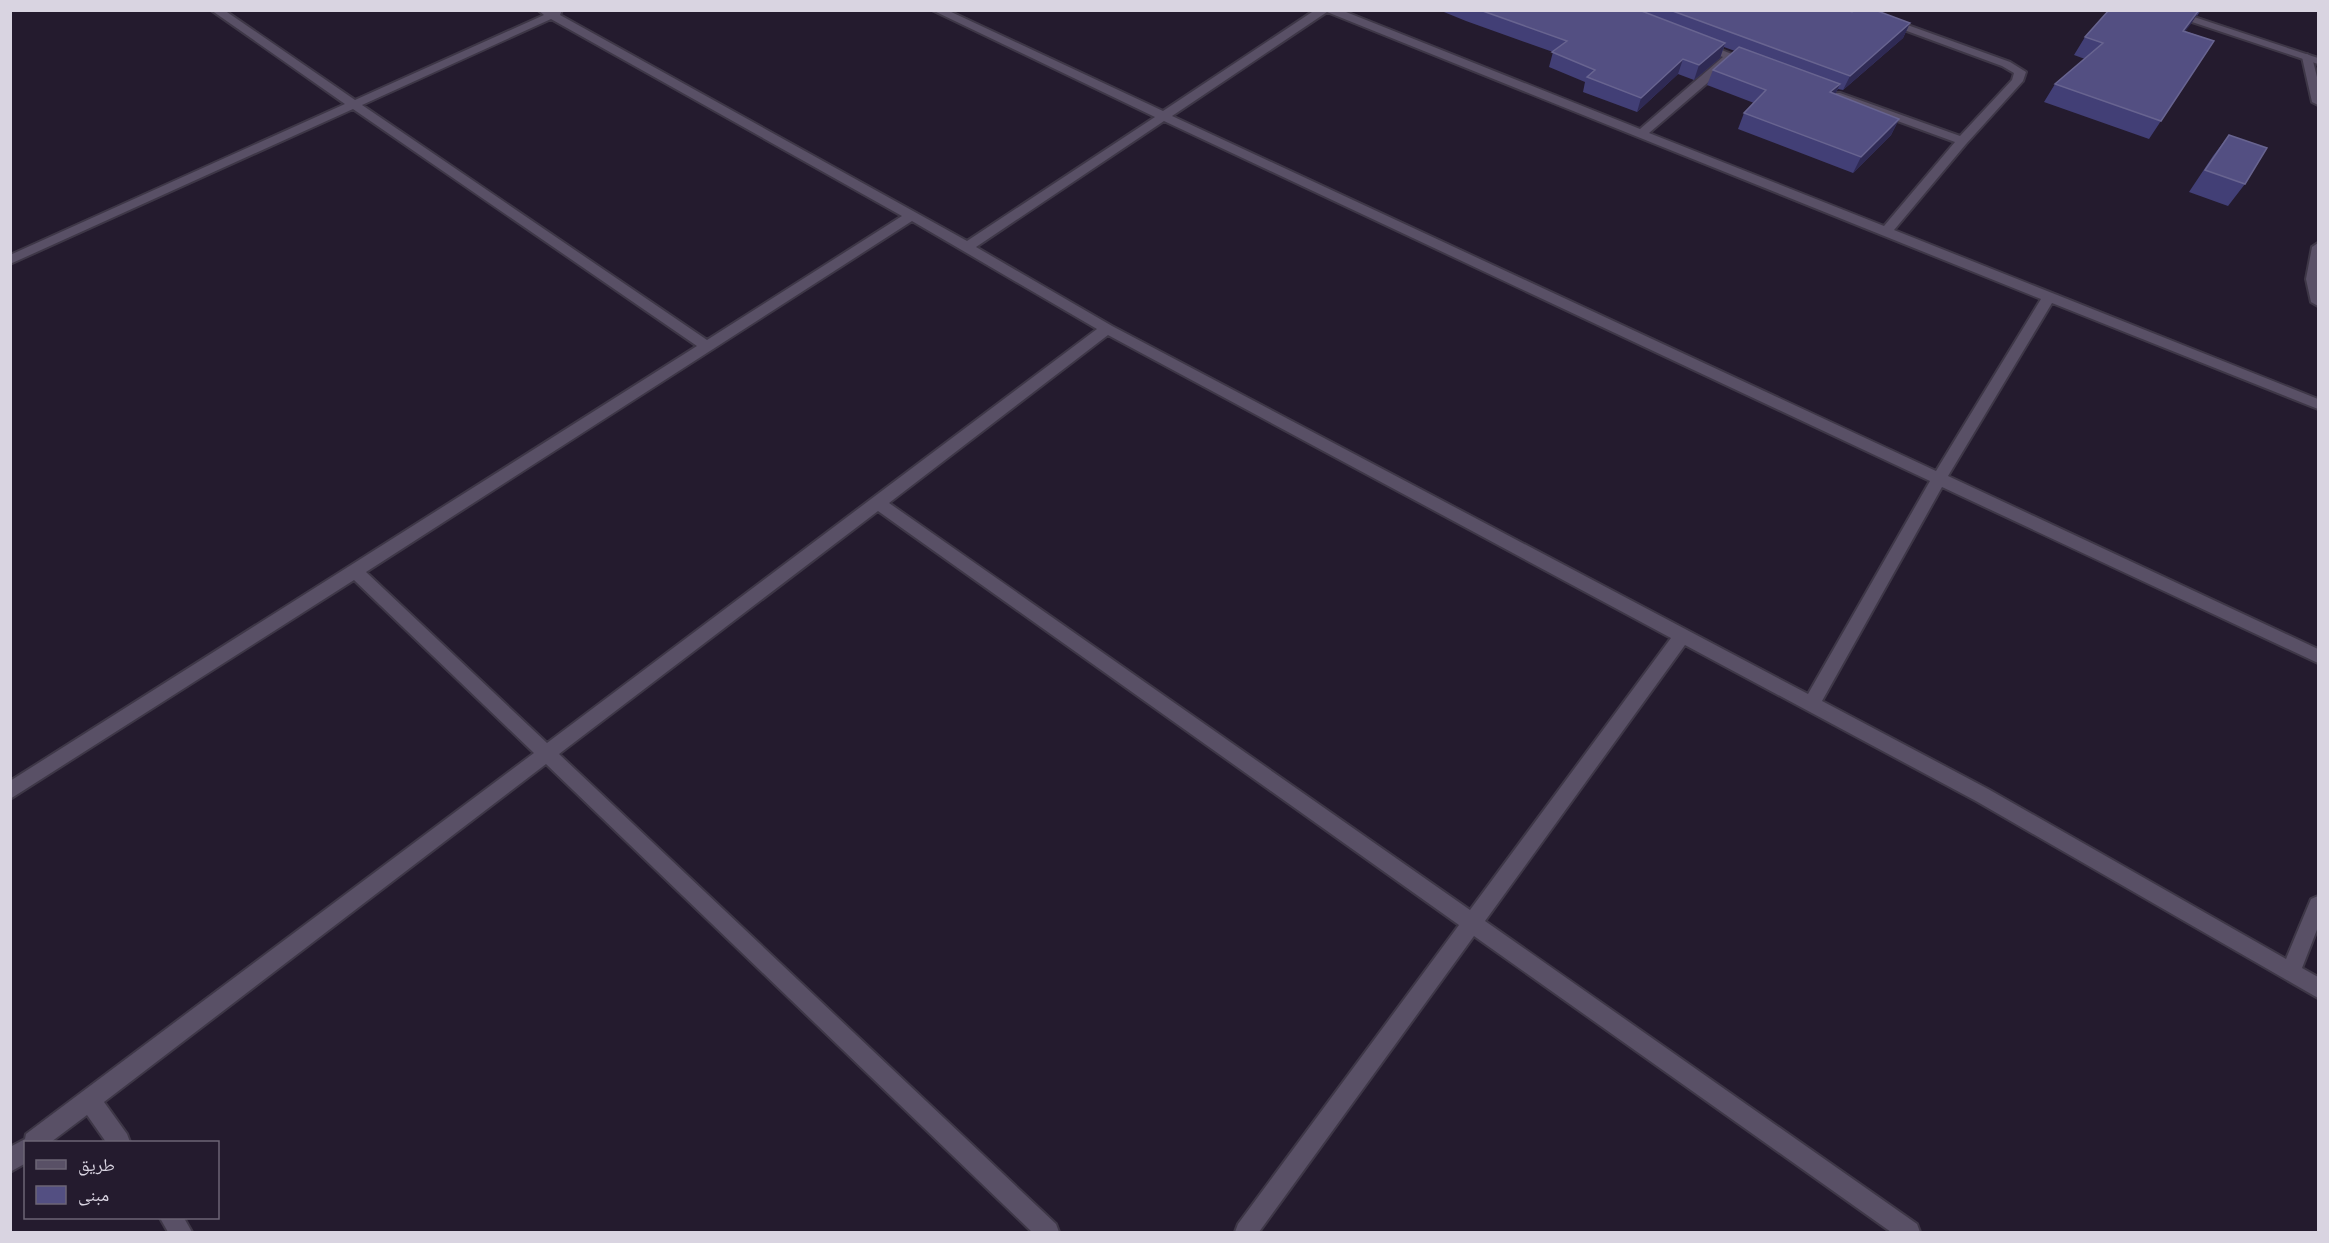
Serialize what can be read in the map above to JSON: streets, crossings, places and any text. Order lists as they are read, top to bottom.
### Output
{
  "legend": ["طريق", "مبنى"]
}
